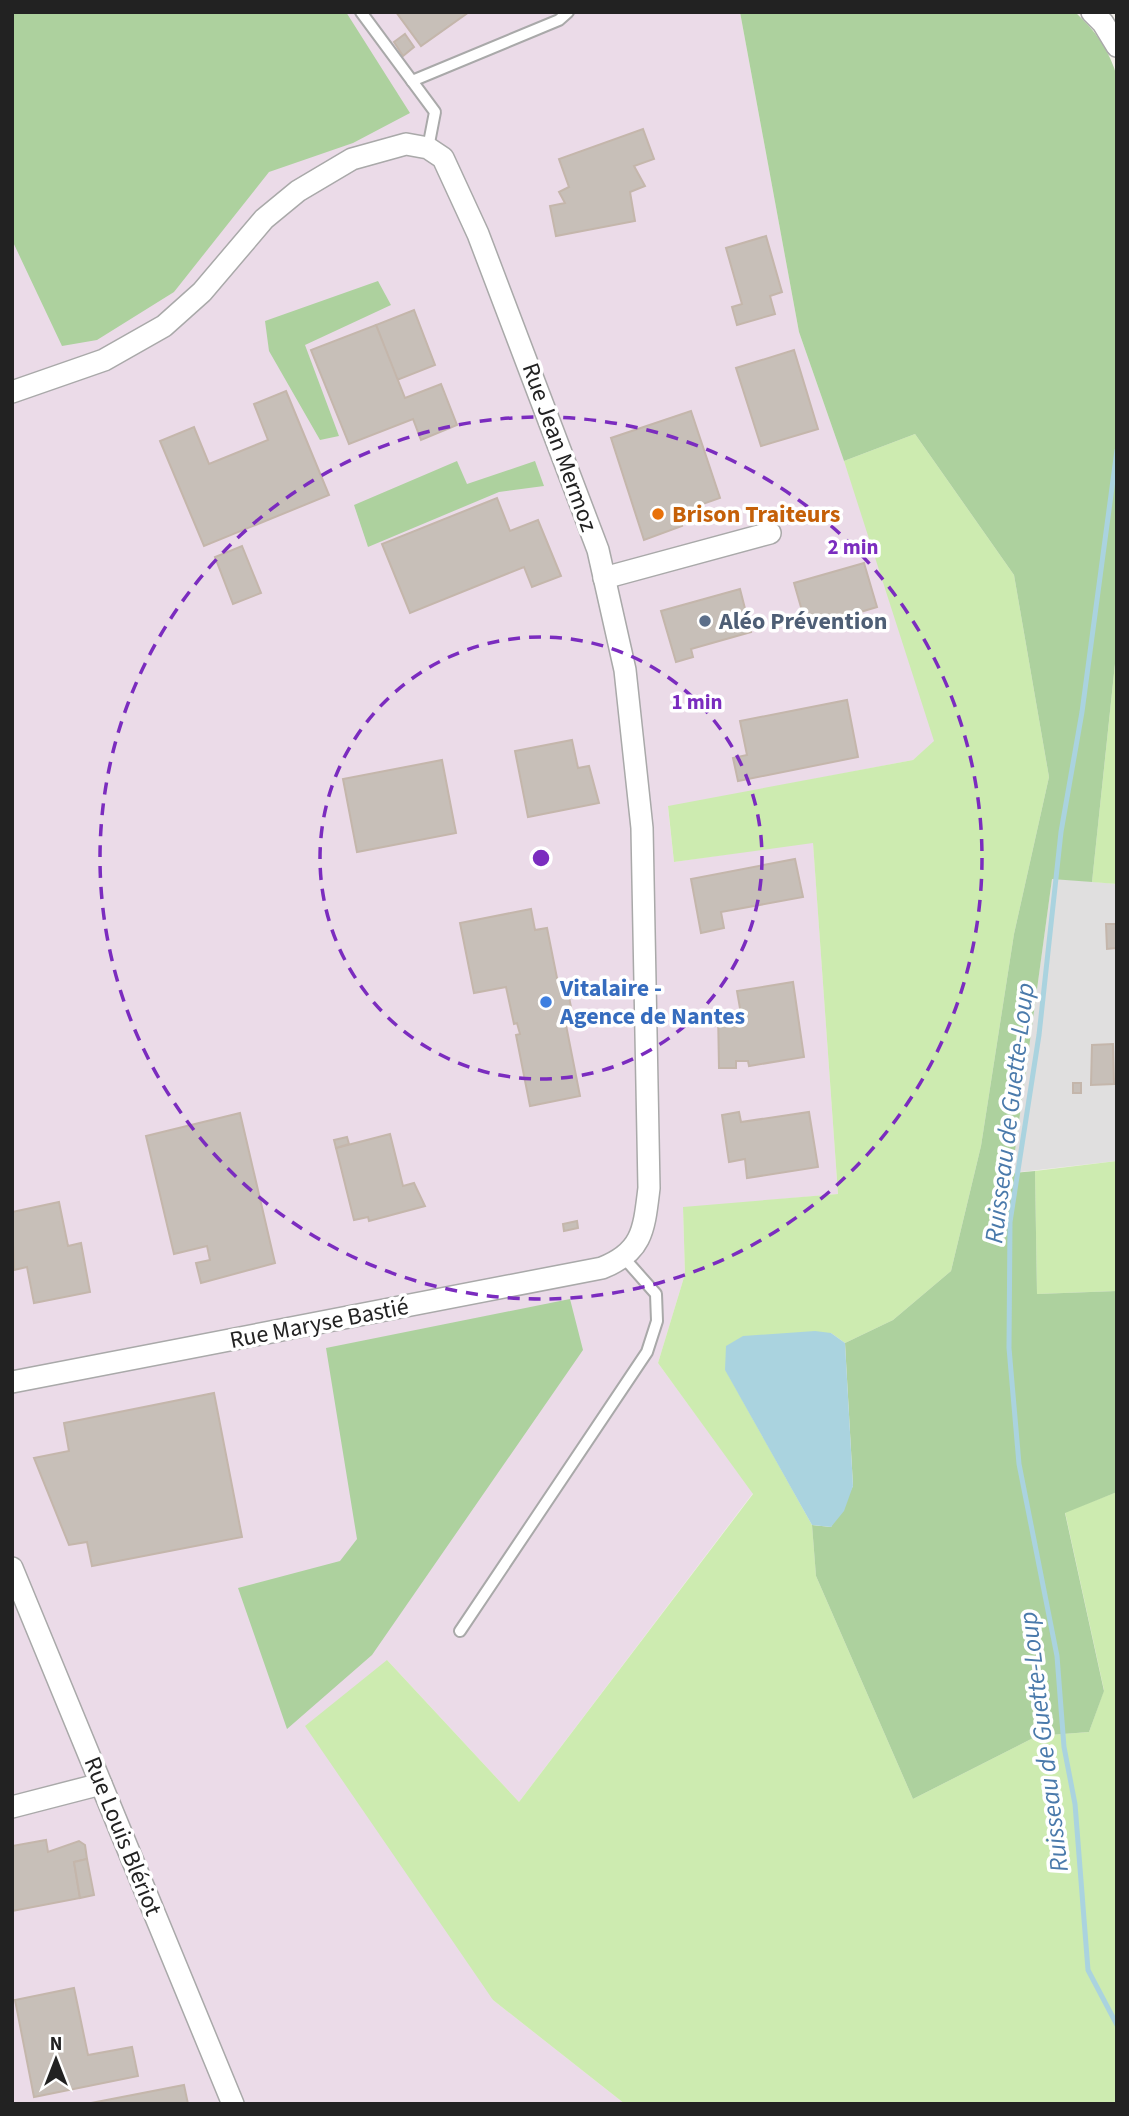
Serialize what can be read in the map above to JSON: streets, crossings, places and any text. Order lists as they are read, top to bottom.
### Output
{
  "streets": {
    "street": ["Rue Jean Mermoz", "Rue Maryse Bastié", "Rue Louis Blériot"]
  },
  "crossings": [
    ["Rue Jean Mermoz", "Rue Maryse Bastié"]
  ],
  "water": ["Ruisseau de Guette-Loup"],
  "places": ["Brison Traiteurs", "Aléo Prévention", "Vitalaire - Agence de Nantes"],
  "north": "top",
  "rings": ["2 min", "1 min"]
}
